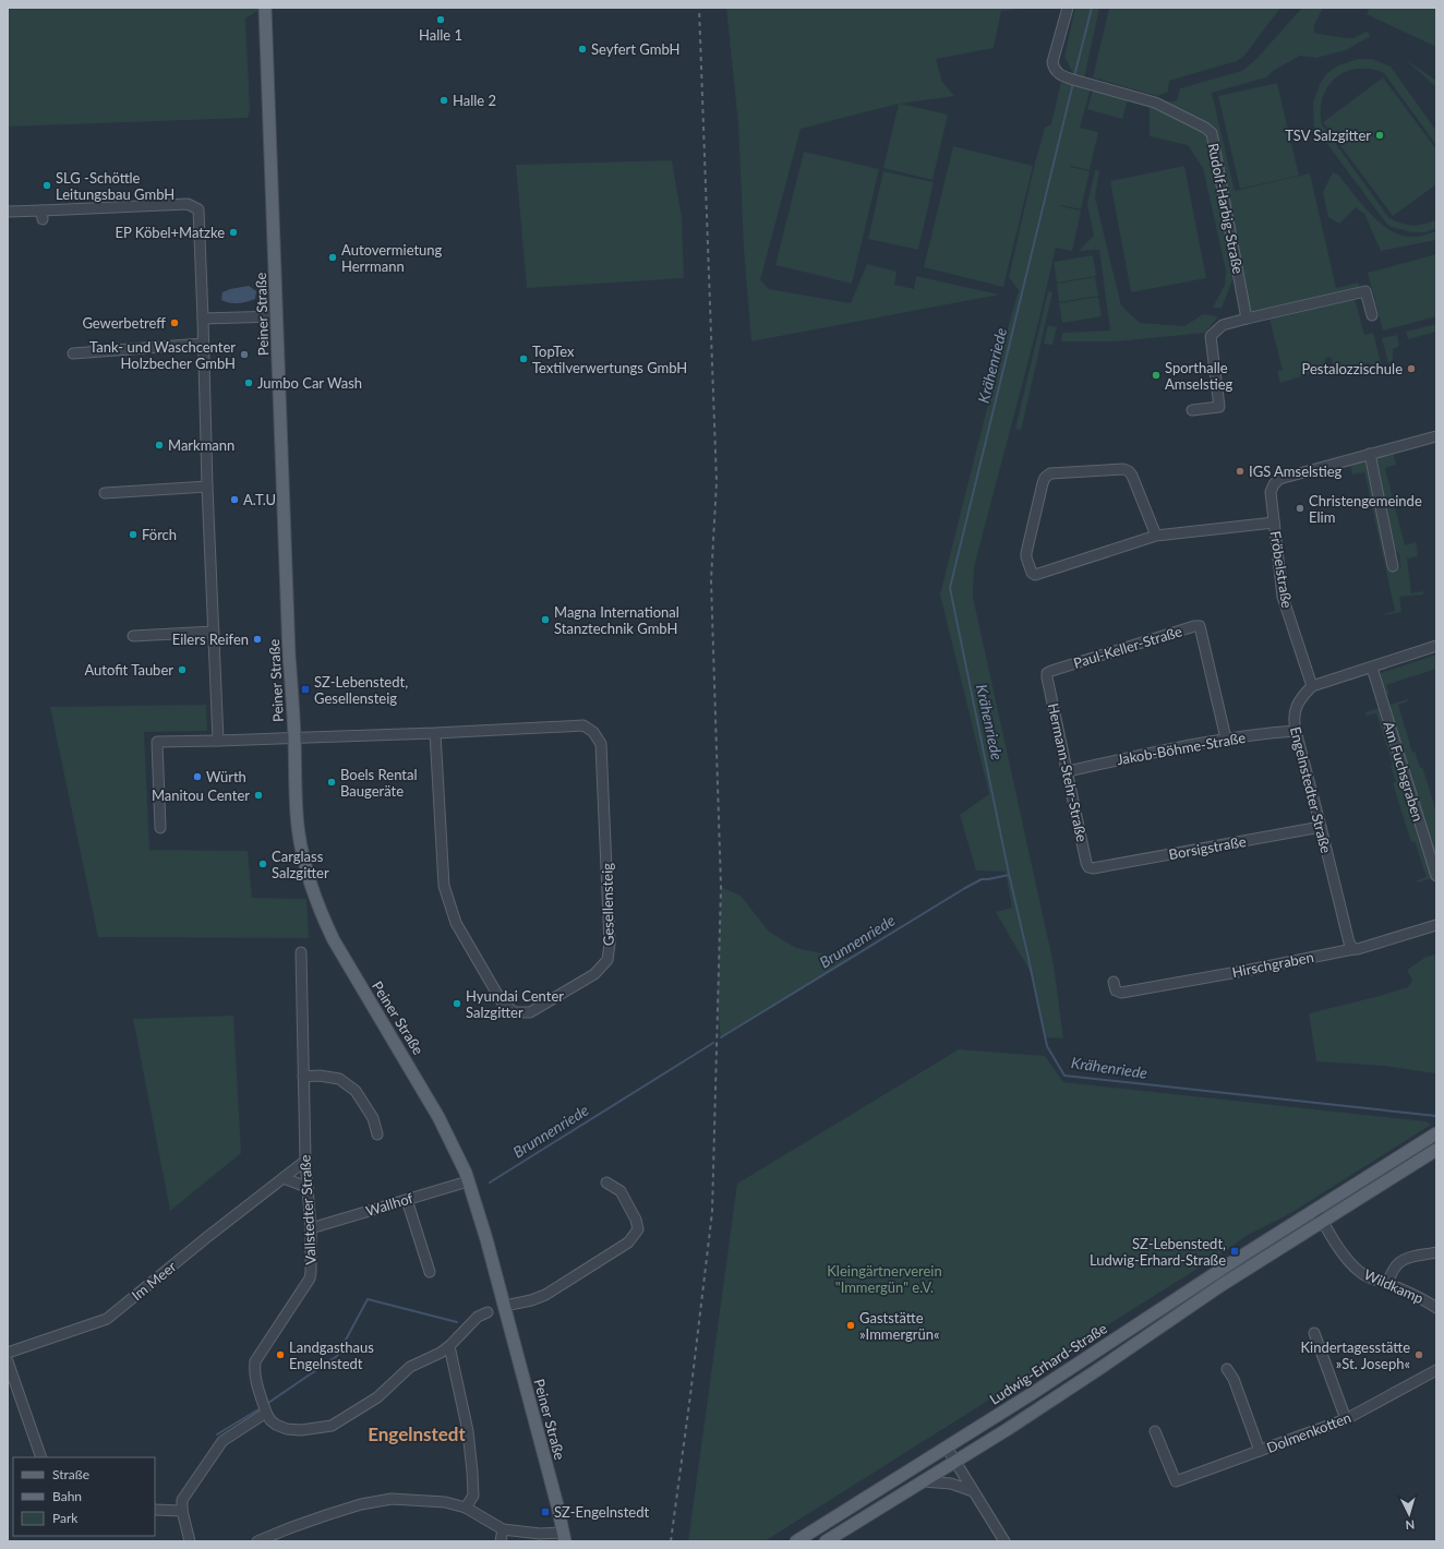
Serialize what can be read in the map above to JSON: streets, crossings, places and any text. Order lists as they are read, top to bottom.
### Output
{
  "streets": {
    "main road": ["Peiner Straße", "Ludwig-Erhard-Straße"],
    "street": [
      "Rudolf-Harbig-Straße",
      "Fröbelstraße",
      "Paul-Keller-Straße",
      "Jakob-Böhme-Straße",
      "Am Fuchsgraben",
      "Hermann-Stehr-Straße",
      "Engelnstedter Straße",
      "Borsigstraße",
      "Gesellensteig",
      "Hirschgraben",
      "Wallhof",
      "Vallstedter Straße",
      "Im Meer",
      "Wildkamp",
      "Dolmenkotten"
    ]
  },
  "crossings": [
    ["Peiner Straße", "Gesellensteig"],
    ["Peiner Straße", "Wallhof"],
    ["Fröbelstraße", "Engelnstedter Straße"],
    ["Paul-Keller-Straße", "Jakob-Böhme-Straße"],
    ["Paul-Keller-Straße", "Hermann-Stehr-Straße"],
    ["Jakob-Böhme-Straße", "Hermann-Stehr-Straße"],
    ["Jakob-Böhme-Straße", "Engelnstedter Straße"],
    ["Hermann-Stehr-Straße", "Borsigstraße"],
    ["Engelnstedter Straße", "Borsigstraße"],
    ["Engelnstedter Straße", "Hirschgraben"],
    ["Wallhof", "Vallstedter Straße"],
    ["Vallstedter Straße", "Im Meer"]
  ],
  "districts": ["Engelnstedt"],
  "water": ["Krähenriede", "Brunnenriede"],
  "parks": ["Kleingärtnerverein \"Immergün\" e.V."],
  "places": {
    "other": [
      "Halle 1",
      "Seyfert GmbH",
      "Halle 2",
      "TSV Salzgitter",
      "SLG -Schöttle Leitungsbau GmbH",
      "EP Köbel+Matzke",
      "Autovermietung Herrmann",
      "Gewerbetreff",
      "Tank- und Waschcenter Holzbecher GmbH",
      "TopTex Textilverwertungs GmbH",
      "Pestalozzischule",
      "Sporthalle Amselstieg",
      "Jumbo Car Wash",
      "Markmann",
      "IGS Amselstieg",
      "A.T.U",
      "Christengemeinde Elim",
      "Förch",
      "Magna International Stanztechnik GmbH",
      "Eilers Reifen",
      "Autofit Tauber",
      "Würth",
      "Boels Rental Baugeräte",
      "Manitou Center",
      "Carglass Salzgitter",
      "Hyundai Center Salzgitter",
      "Gaststätte »Immergrün«",
      "Landgasthaus Engelnstedt",
      "Kindertagesstätte »St. Joseph«"
    ],
    "transit": ["SZ-Lebenstedt, Gesellensteig", "SZ-Lebenstedt, Ludwig-Erhard-Straße", "SZ-Engelnstedt"]
  },
  "legend": ["Straße", "Bahn", "Park"],
  "north": "bottom"
}
